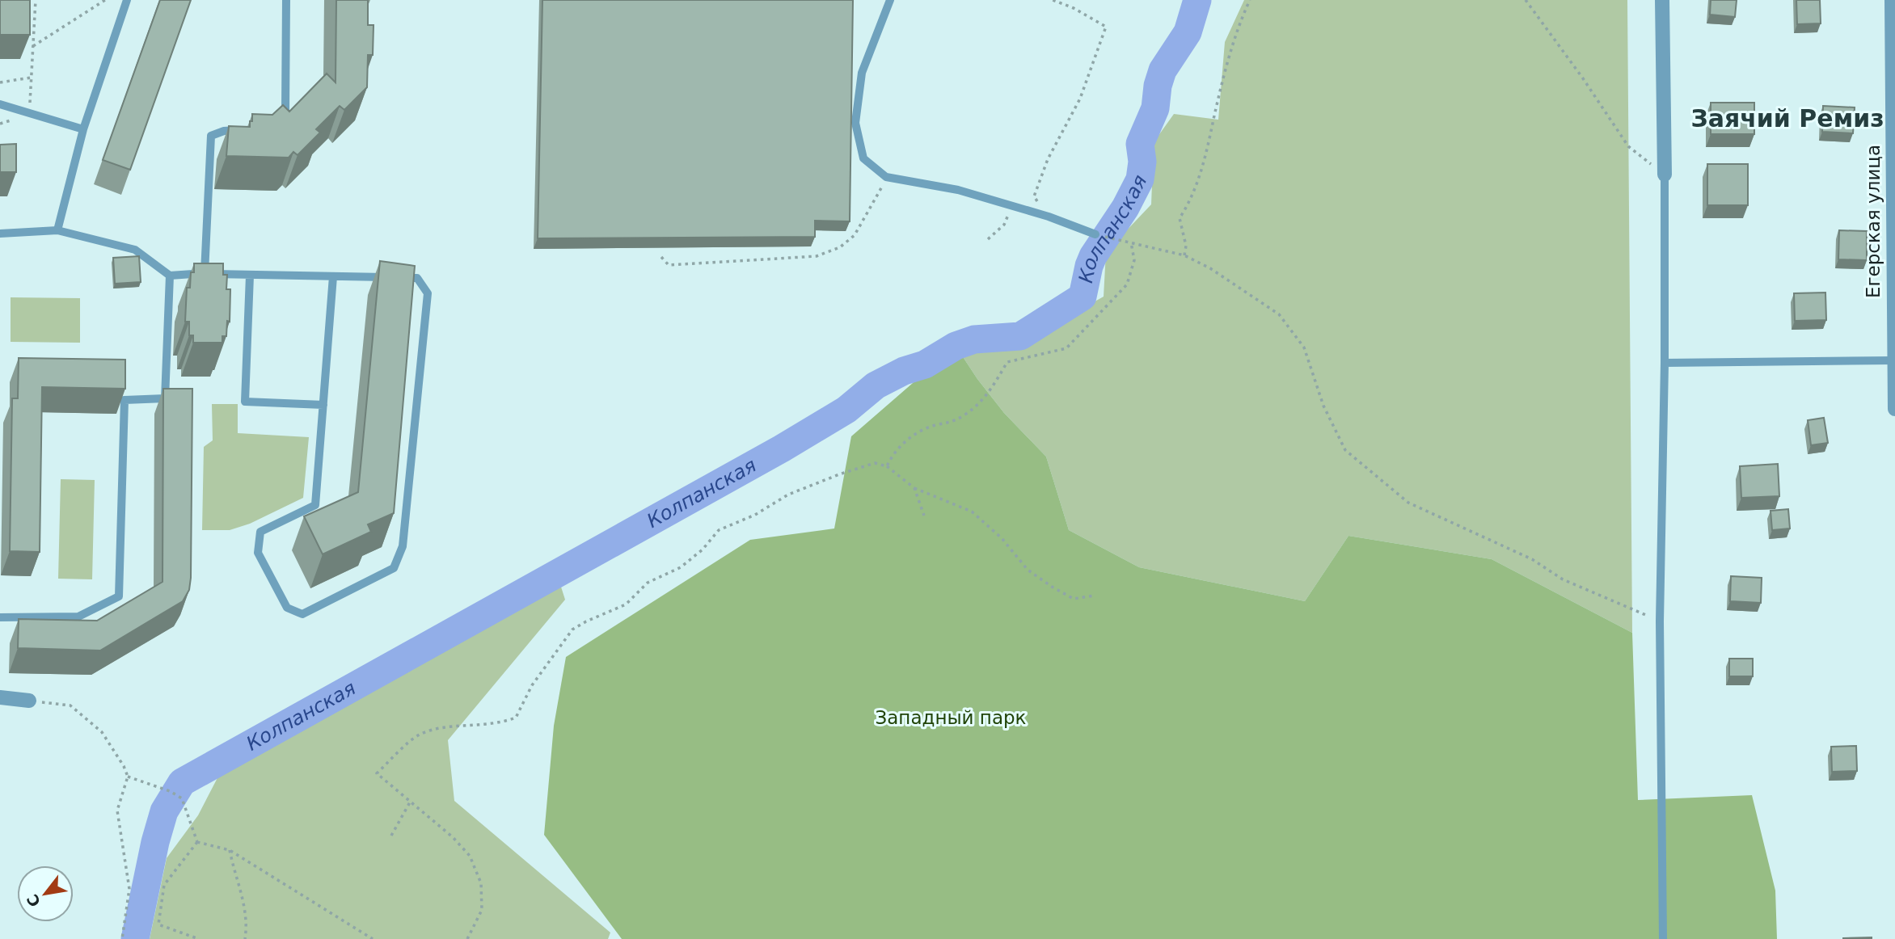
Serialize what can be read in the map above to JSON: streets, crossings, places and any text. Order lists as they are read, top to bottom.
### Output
{
  "streets": {
    "street": ["Егерская улица"]
  },
  "districts": ["Заячий Ремиз"],
  "water": ["Колпанская"],
  "parks": ["Западный парк"],
  "north": "bottom left"
}
